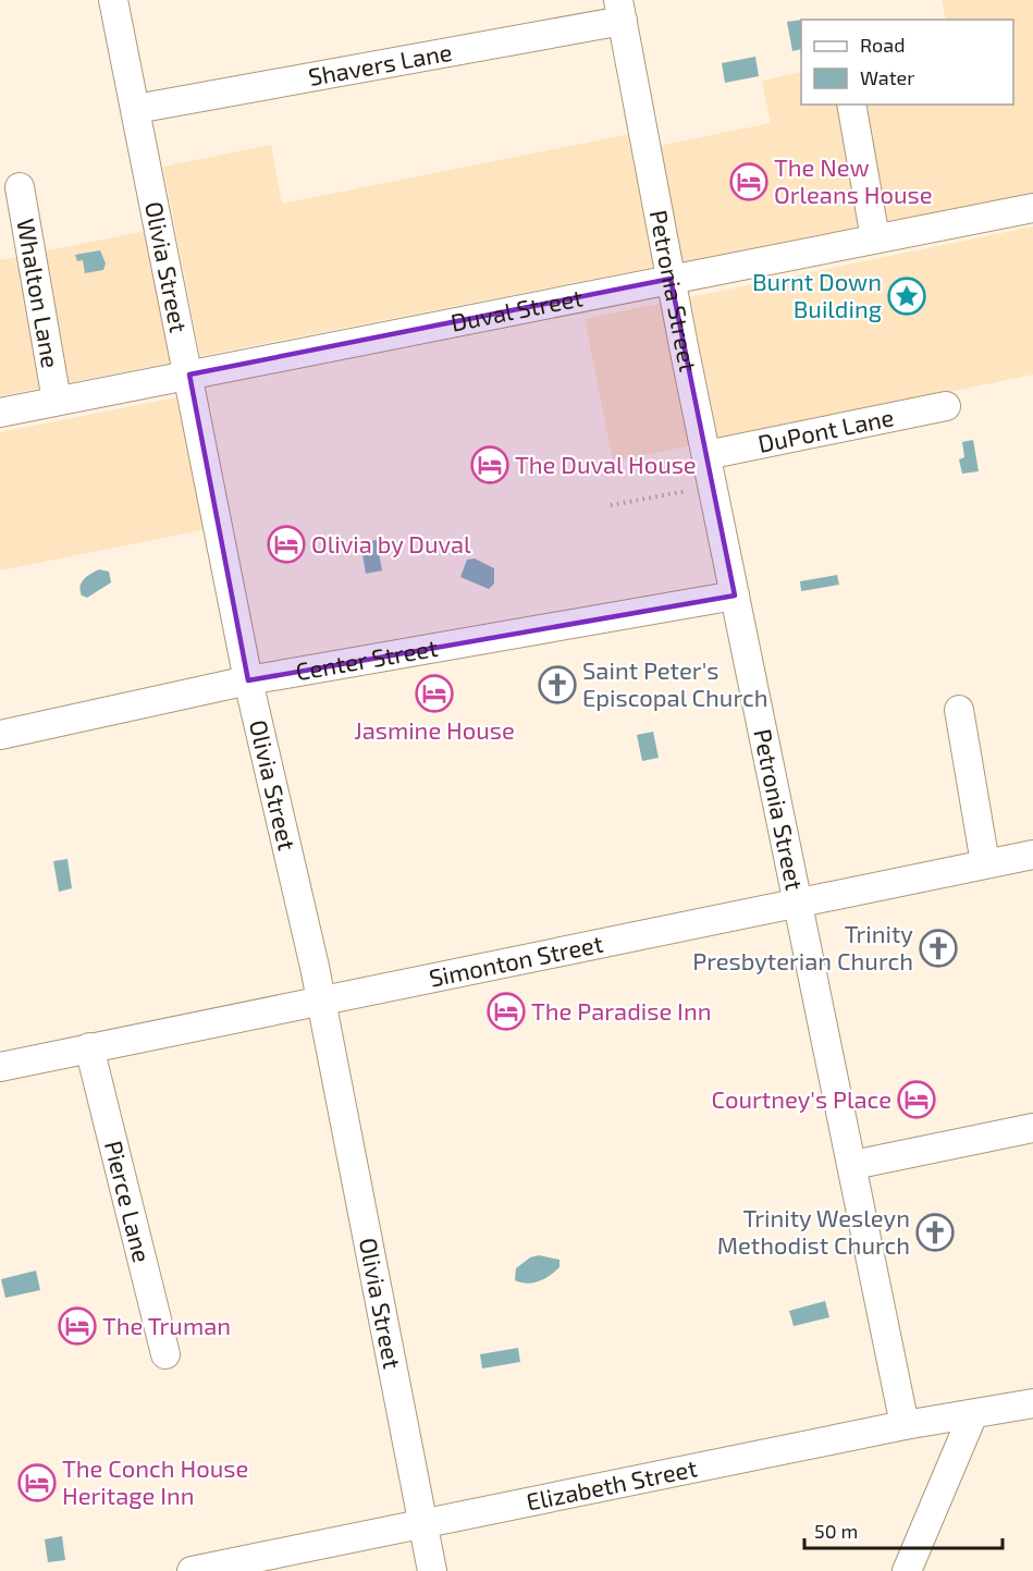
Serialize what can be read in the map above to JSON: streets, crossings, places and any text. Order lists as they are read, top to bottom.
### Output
{
  "streets": {
    "street": [
      "Shavers Lane",
      "Olivia Street",
      "Petronia Street",
      "Whalton Lane",
      "Duval Street",
      "DuPont Lane",
      "Center Street",
      "Simonton Street",
      "Pierce Lane",
      "Elizabeth Street"
    ]
  },
  "crossings": [
    ["Shavers Lane", "Olivia Street"],
    ["Shavers Lane", "Petronia Street"],
    ["Olivia Street", "Duval Street"],
    ["Olivia Street", "Center Street"],
    ["Olivia Street", "Simonton Street"],
    ["Olivia Street", "Elizabeth Street"],
    ["Petronia Street", "Duval Street"],
    ["Petronia Street", "DuPont Lane"],
    ["Petronia Street", "Center Street"],
    ["Petronia Street", "Simonton Street"],
    ["Petronia Street", "Elizabeth Street"],
    ["Whalton Lane", "Duval Street"],
    ["Simonton Street", "Pierce Lane"]
  ],
  "places": {
    "hotel": [
      "The New Orleans House",
      "The Duval House",
      "Olivia by Duval",
      "Jasmine House",
      "The Paradise Inn",
      "Courtney's Place",
      "The Truman",
      "The Conch House Heritage Inn"
    ],
    "place": ["Burnt Down Building"],
    "church": ["Saint Peter's Episcopal Church", "Trinity Presbyterian Church", "Trinity Wesleyn Methodist Church"]
  },
  "legend": ["Road", "Water"],
  "scale_bar": "50 m"
}
